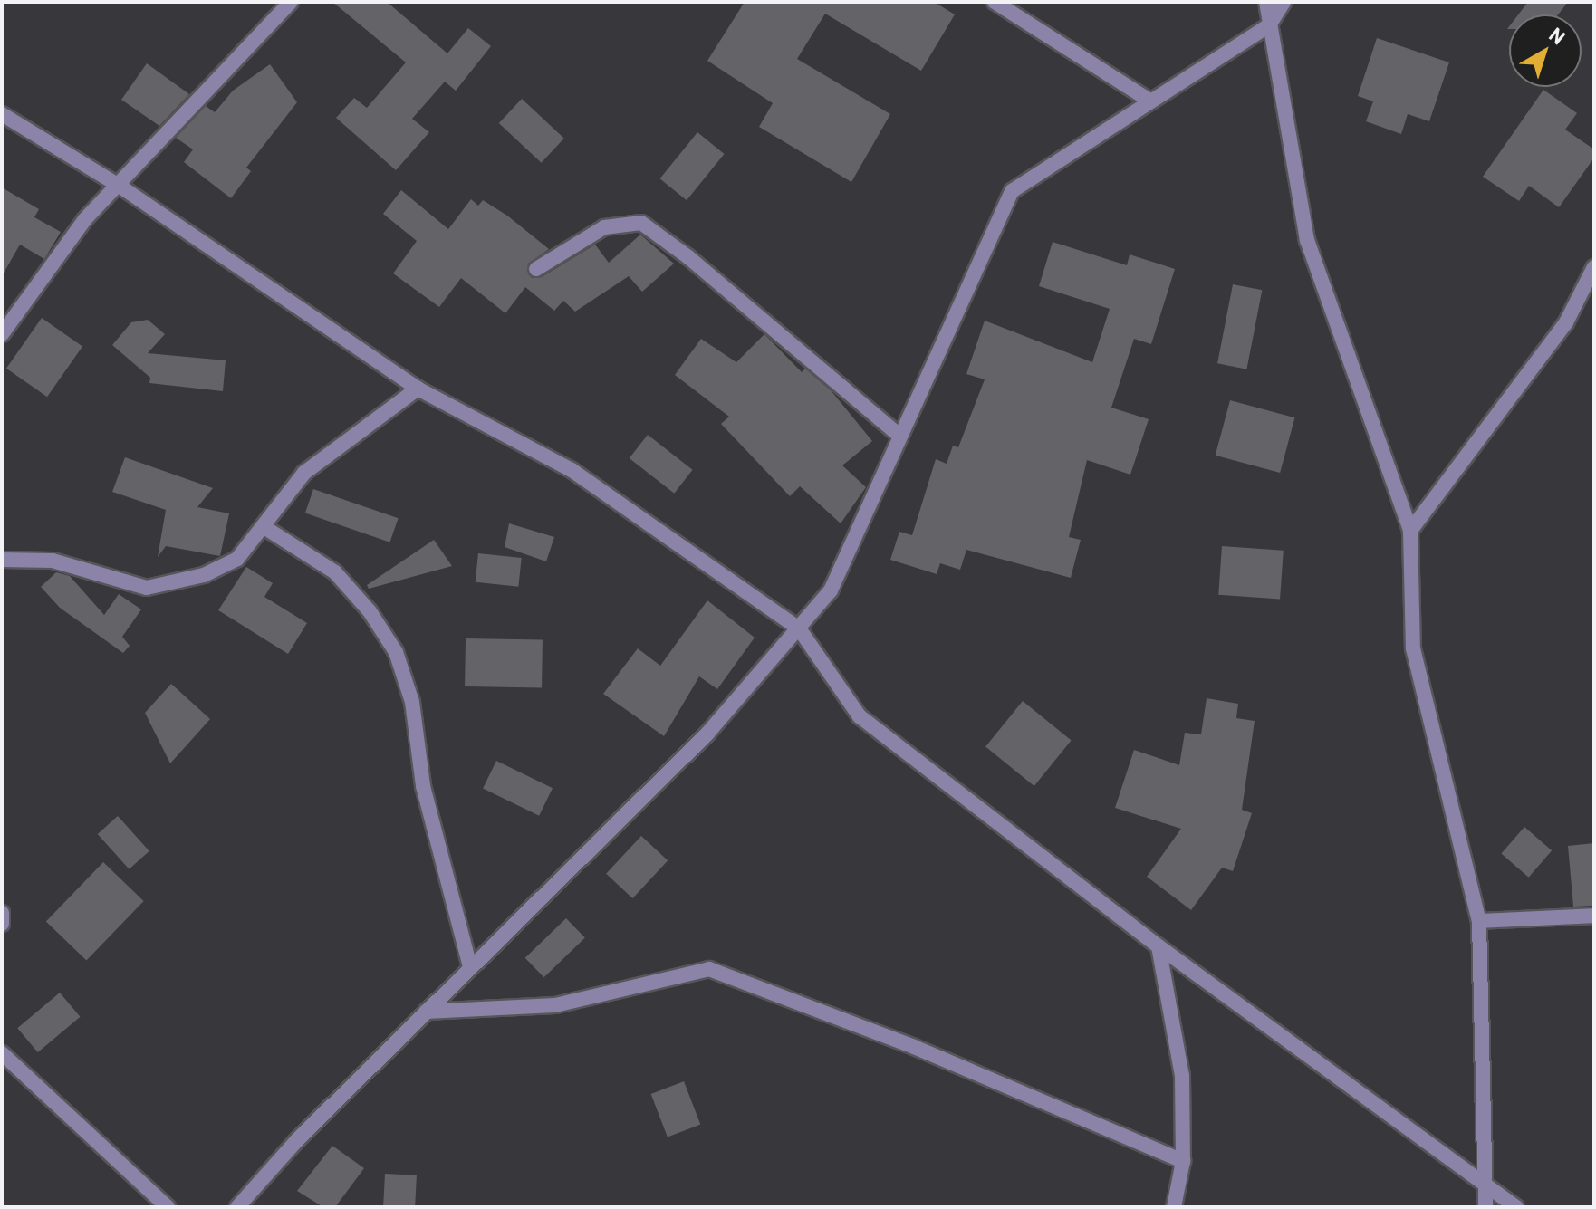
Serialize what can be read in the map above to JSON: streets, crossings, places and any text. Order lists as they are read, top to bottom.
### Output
{
  "north": "top right"
}
